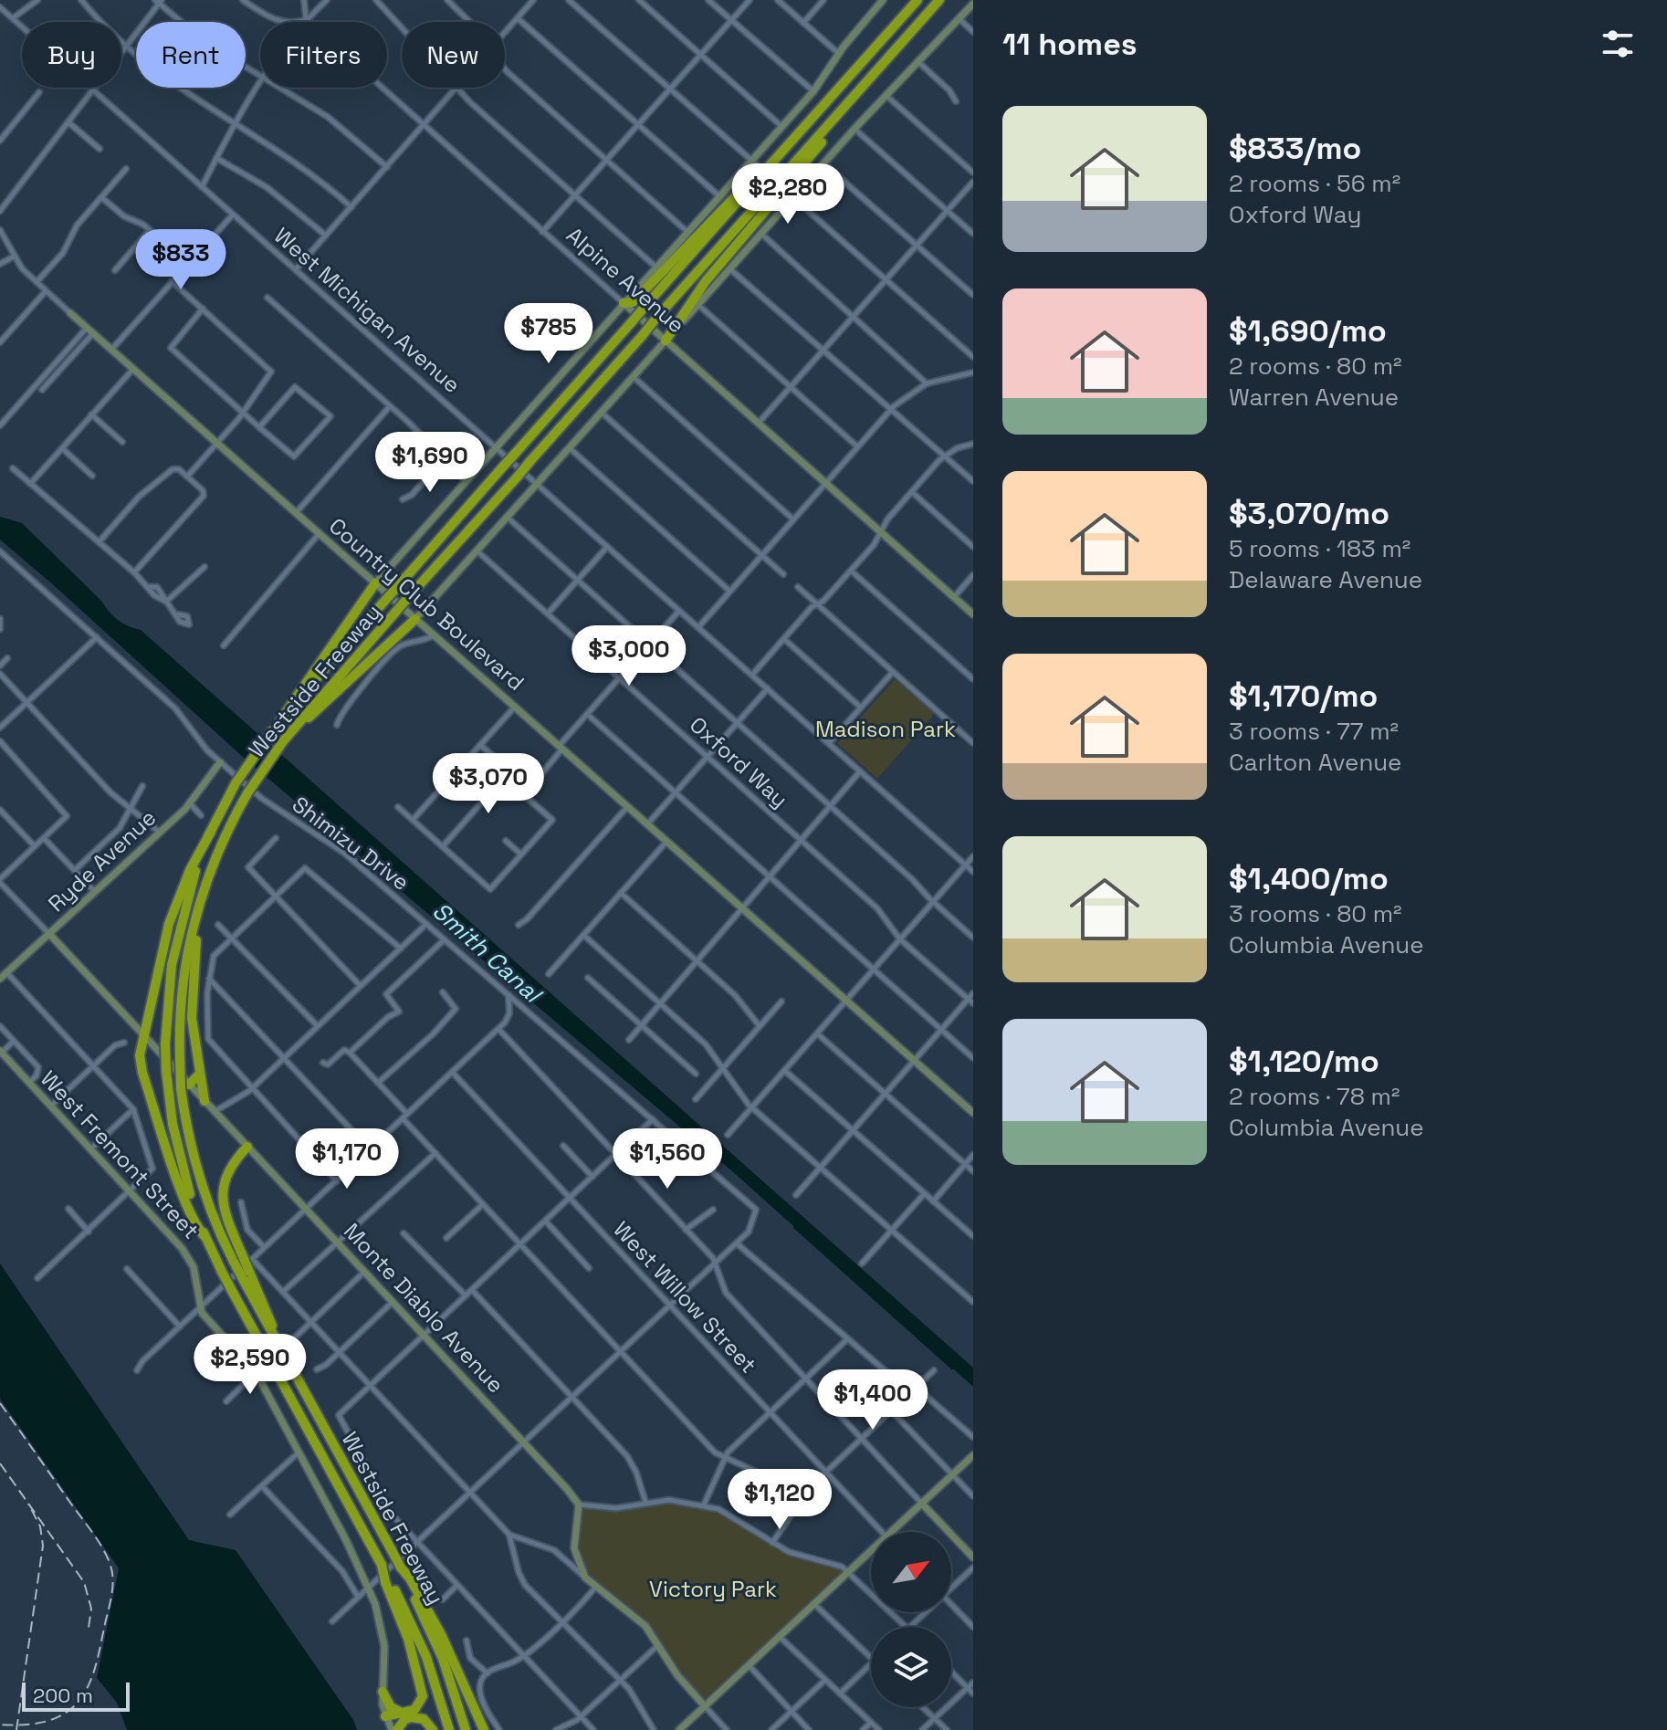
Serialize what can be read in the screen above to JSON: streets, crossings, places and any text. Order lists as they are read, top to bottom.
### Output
{
  "streets": {
    "highway": ["Westside Freeway"],
    "street": [
      "Alpine Avenue",
      "West Michigan Avenue",
      "Country Club Boulevard",
      "Oxford Way",
      "Shimizu Drive",
      "Ryde Avenue",
      "West Fremont Street",
      "West Willow Street",
      "Monte Diablo Avenue"
    ]
  },
  "crossings": [
    ["Westside Freeway", "Monte Diablo Avenue"],
    ["Shimizu Drive", "Ryde Avenue"],
    ["Ryde Avenue", "Monte Diablo Avenue"]
  ],
  "water": ["Smith Canal"],
  "parks": ["Madison Park", "Victory Park"],
  "scale_bar": "200 m",
  "north": "top right",
  "page": {
    "heading": "11 homes",
    "chip": [
      "Buy",
      "Rent",
      "Filters",
      "New"
    ],
    "list": [
      {
        "name": "$833/mo",
        "note": "2 rooms · 56 m² · Oxford Way"
      },
      {
        "name": "$1,690/mo",
        "note": "2 rooms · 80 m² · Warren Avenue"
      },
      {
        "name": "$3,070/mo",
        "note": "5 rooms · 183 m² · Delaware Avenue"
      },
      {
        "name": "$1,170/mo",
        "note": "3 rooms · 77 m² · Carlton Avenue"
      },
      {
        "name": "$1,400/mo",
        "note": "3 rooms · 80 m² · Columbia Avenue"
      },
      {
        "name": "$1,120/mo",
        "note": "2 rooms · 78 m² · Columbia Avenue"
      }
    ],
    "price": [
      "$2,280",
      "$833",
      "$785",
      "$1,690",
      "$3,000",
      "$3,070",
      "$1,170",
      "$1,560",
      "$2,590",
      "$1,400",
      "$1,120"
    ],
    "scale": "200 m"
  }
}
